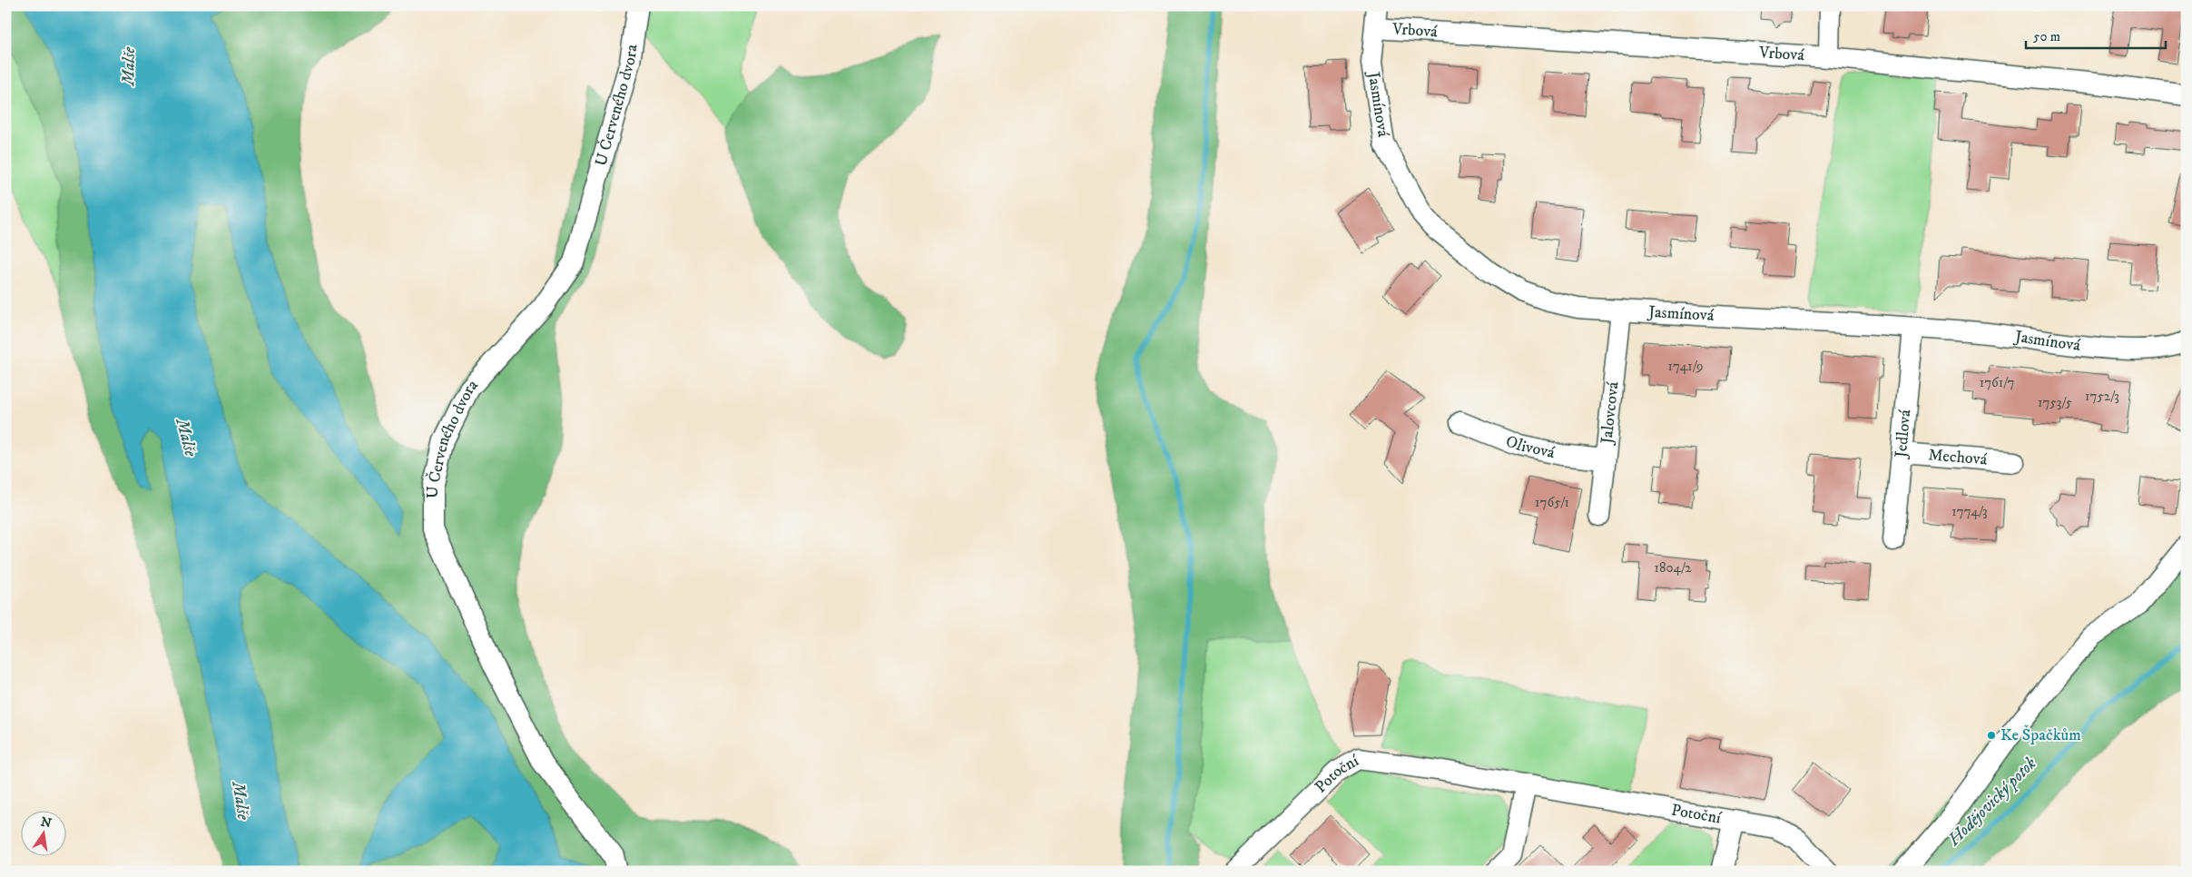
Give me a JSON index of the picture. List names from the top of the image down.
{
  "streets": {
    "street": [
      "Vrbová",
      "Jasmínová",
      "U Červeného dvora",
      "Jalovcová",
      "Jedlová",
      "Olivová",
      "Mechová",
      "Potoční"
    ]
  },
  "crossings": [
    ["Vrbová", "Jasmínová"],
    ["Jasmínová", "Jalovcová"],
    ["Jasmínová", "Jedlová"],
    ["Jalovcová", "Olivová"],
    ["Jedlová", "Mechová"]
  ],
  "water": ["Malše", "Hodějovický potok"],
  "places": ["Ke Špačkům"],
  "house_numbers": [
    "1741/9",
    "1761/7",
    "1752/3",
    "1753/5",
    "1765/1",
    "1774/3",
    "1804/2"
  ],
  "scale_bar": "50 m",
  "north": "top"
}
